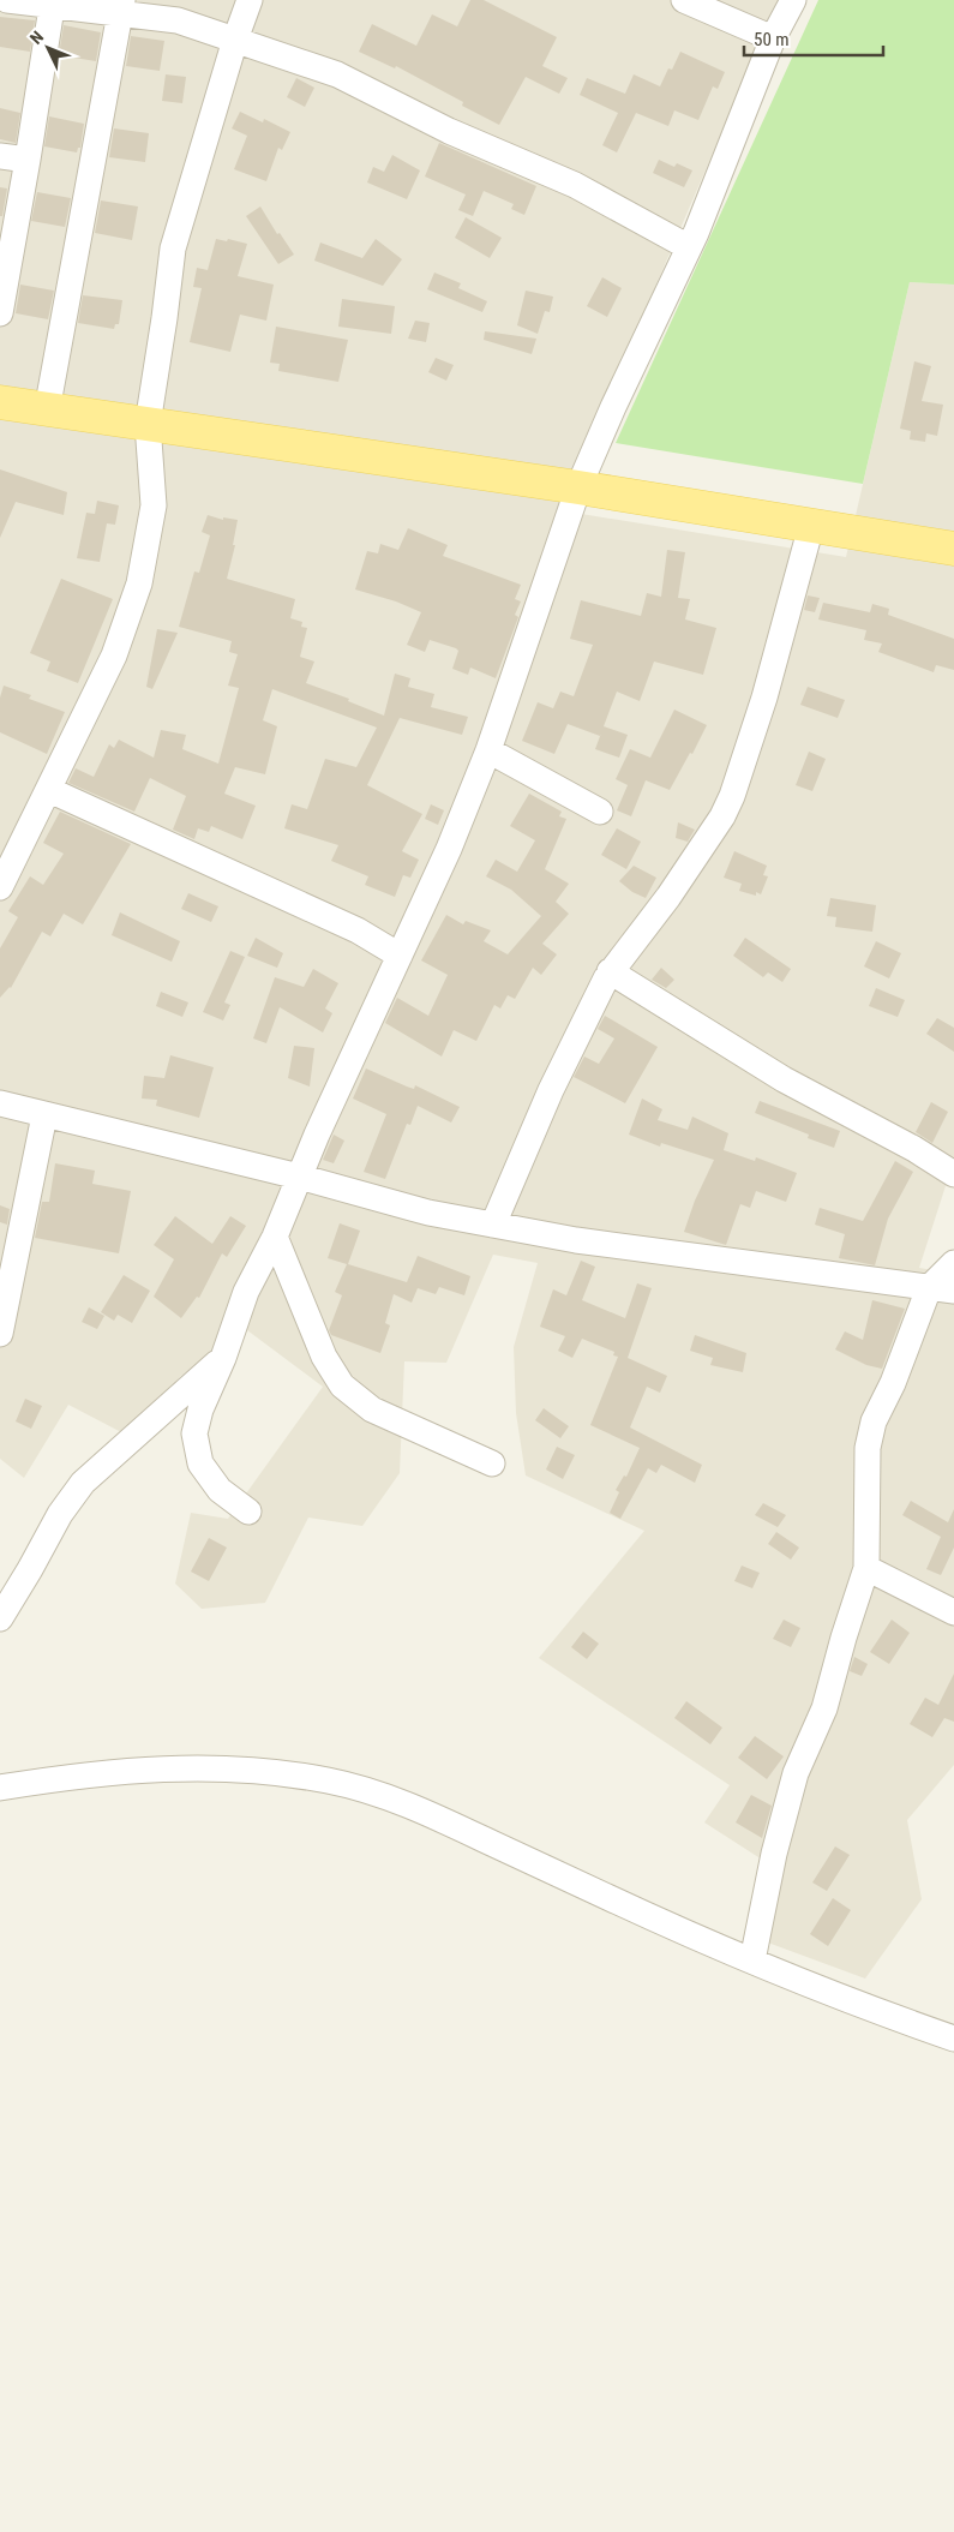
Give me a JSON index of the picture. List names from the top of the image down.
{
  "scale_bar": "50 m",
  "north": "top left"
}
